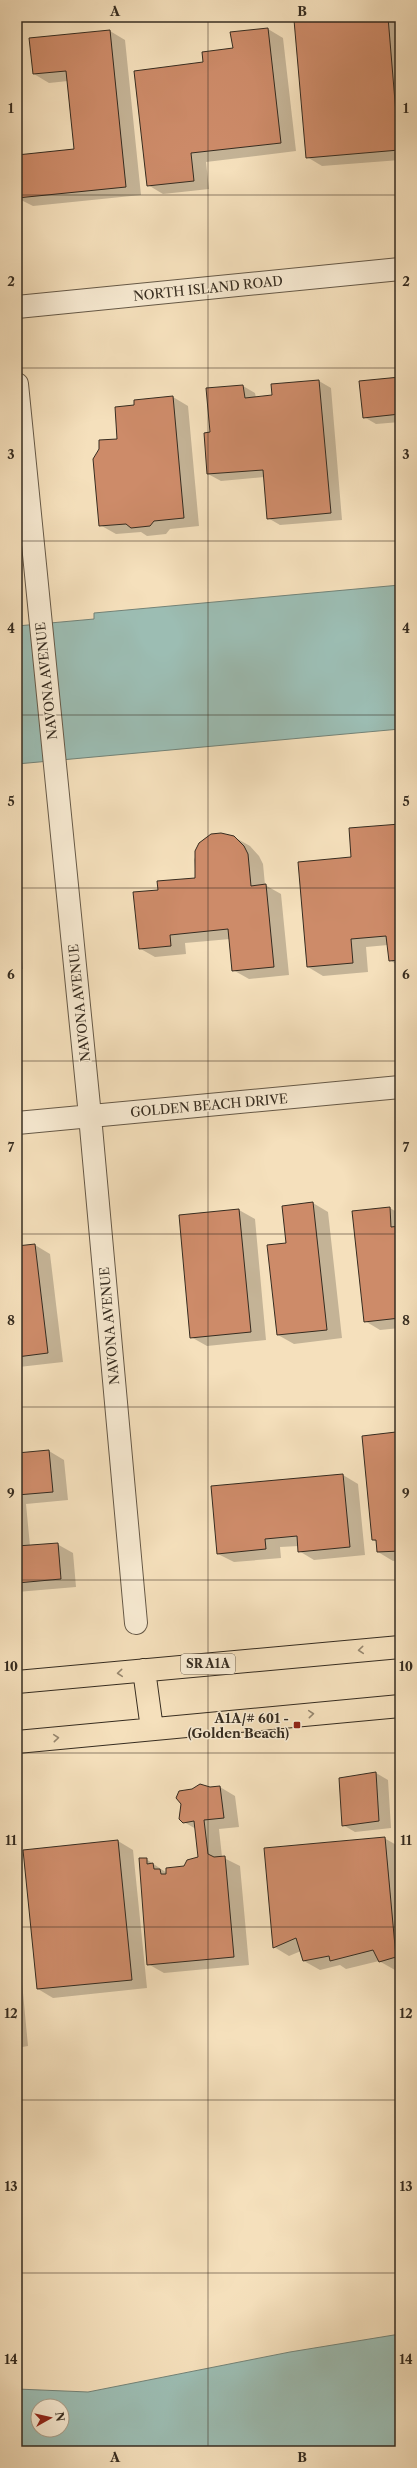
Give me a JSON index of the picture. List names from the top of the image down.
{
  "streets": {
    "main road": ["SR A1A"],
    "street": ["NORTH ISLAND ROAD", "NAVONA AVENUE", "GOLDEN BEACH DRIVE"]
  },
  "crossings": [
    ["NAVONA AVENUE", "GOLDEN BEACH DRIVE"]
  ],
  "places": {
    "transit": ["A1A/# 601 - (Golden Beach)"]
  },
  "north": "right",
  "grid": {
    "columns": ["A", "B"],
    "rows": [
      "1",
      "2",
      "3",
      "4",
      "5",
      "6",
      "7",
      "8",
      "9",
      "10",
      "11",
      "12",
      "13",
      "14"
    ]
  }
}
